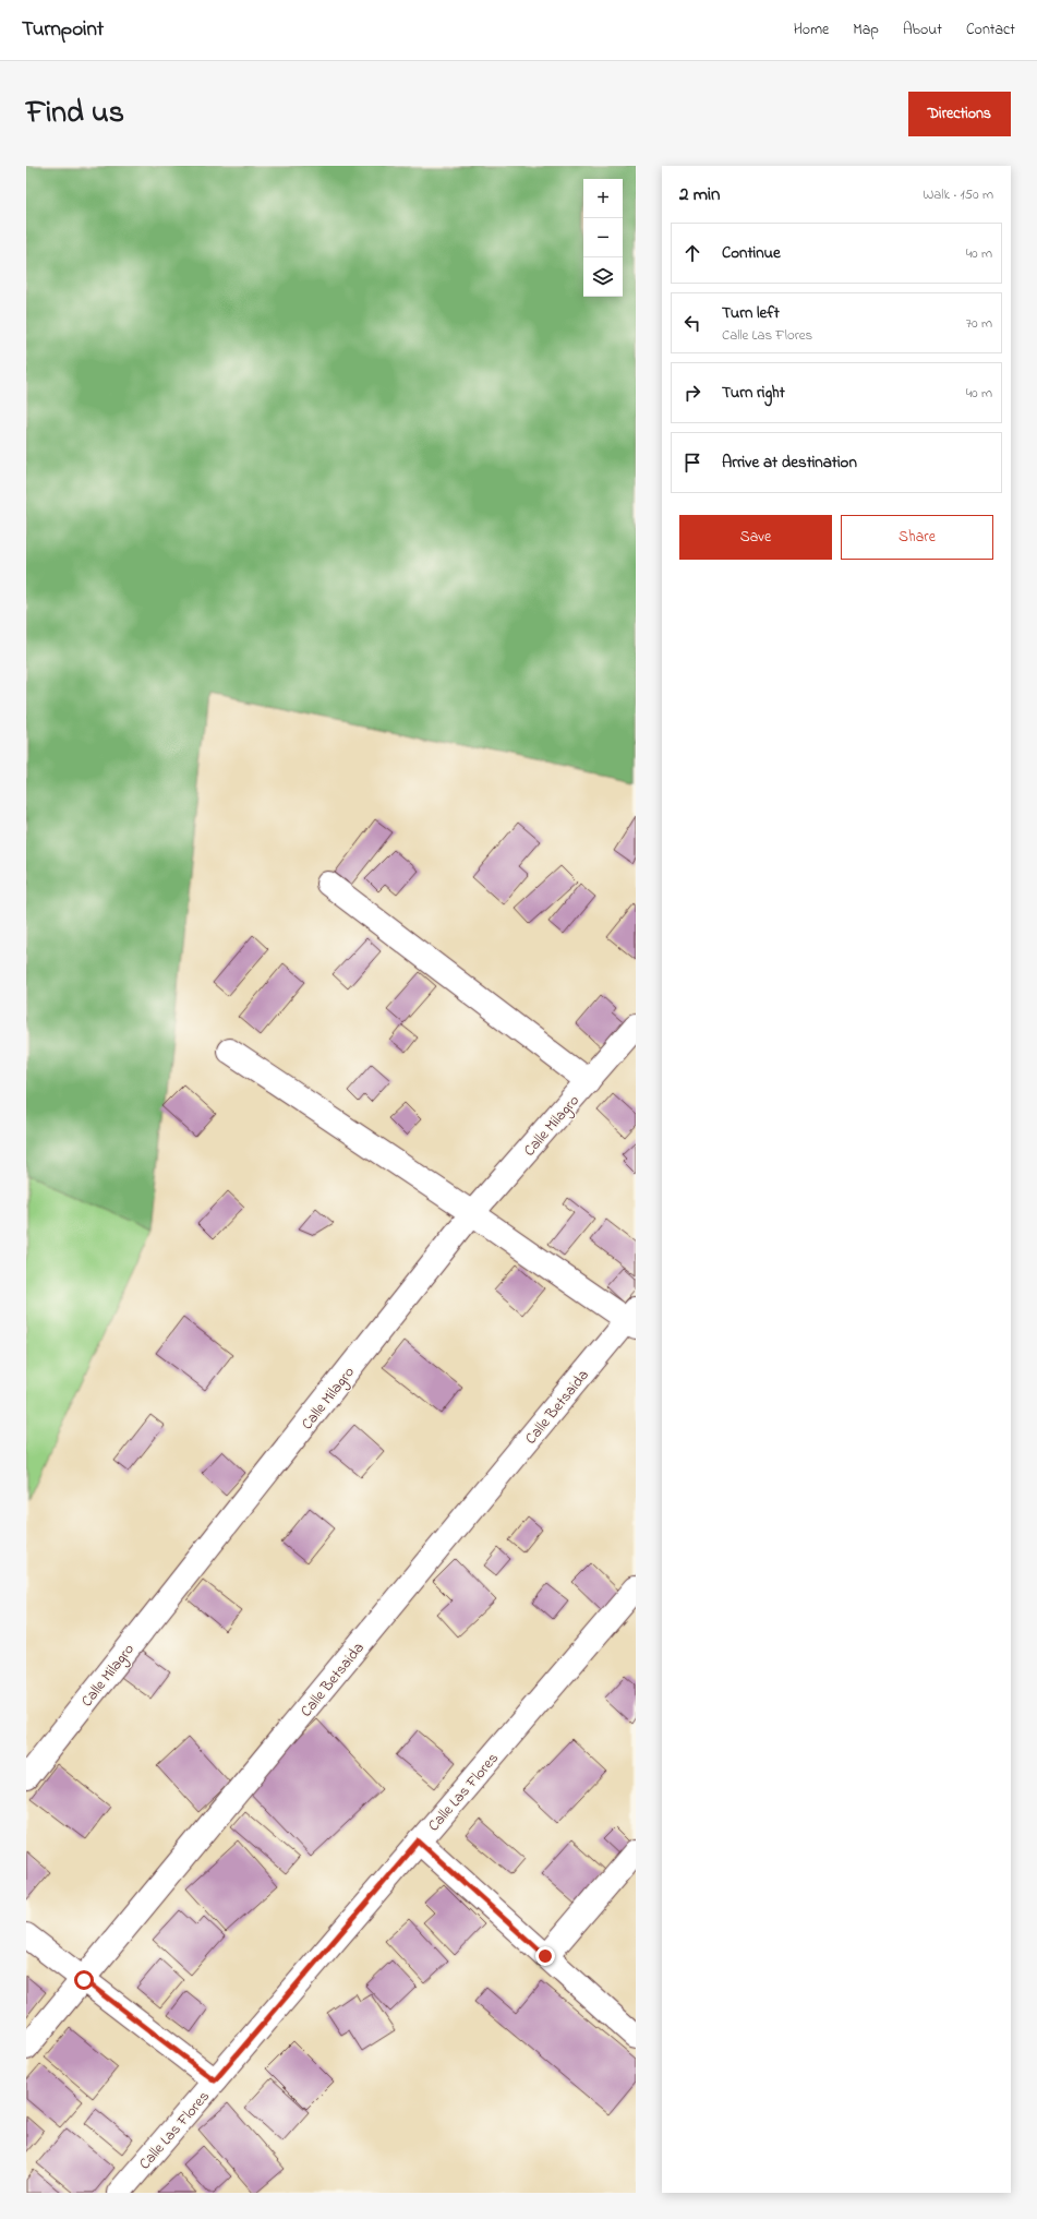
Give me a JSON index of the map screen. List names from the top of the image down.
{
  "streets": {
    "street": ["Calle Milagro", "Calle Betsaida", "Calle Las Flores"]
  },
  "page": {
    "header": "Turnpoint",
    "nav": [
      "Home",
      "Map",
      "About",
      "Contact"
    ],
    "title": "Find us",
    "buttons": [
      "Directions",
      ["Save", "Share"]
    ],
    "heading": ["2 min", "Walk · 150 m"],
    "map_buttons": ["+", "−"],
    "list": [
      ["Continue", "40 m"],
      ["Turn left", "Calle Las Flores", "70 m"],
      ["Turn right", "40 m"],
      "Arrive at destination"
    ]
  }
}
